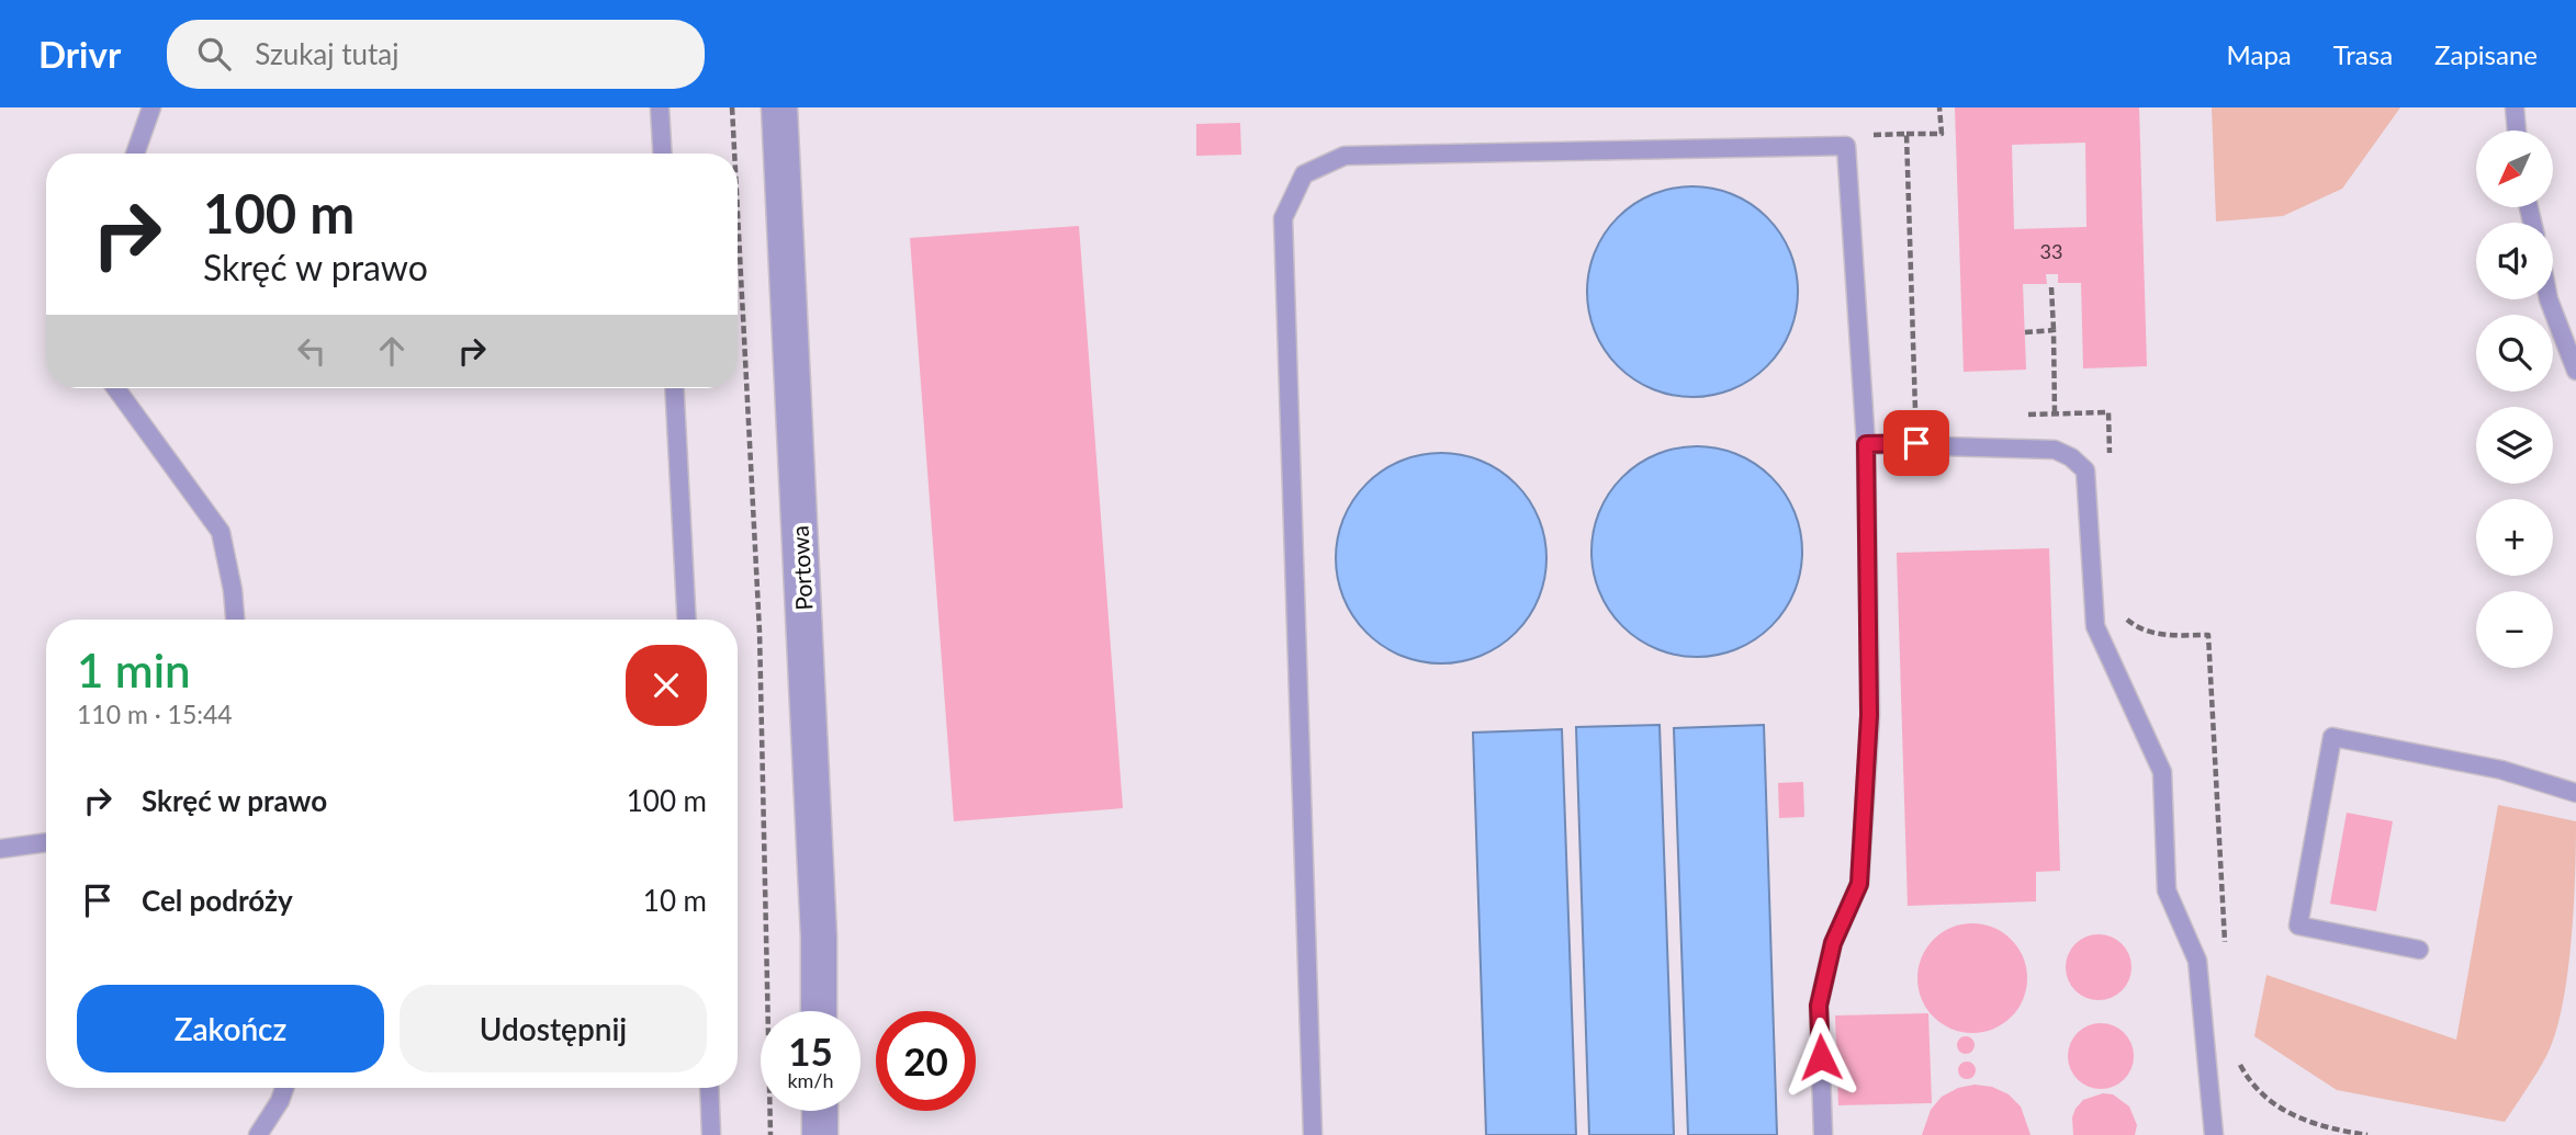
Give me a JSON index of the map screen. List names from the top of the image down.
{
  "streets": {
    "street": ["Portowa"]
  },
  "house_numbers": ["33"],
  "north": "bottom left",
  "page": {
    "header": "Drivr",
    "search": "Szukaj tutaj",
    "nav": ["Mapa", "Trasa", "Zapisane"],
    "map_buttons": ["+", "−"],
    "turn": ["100 m", "Skręć w prawo"],
    "heading": ["1 min", "110 m · 15:44"],
    "list": [
      {
        "name": "Skręć w prawo",
        "value": "100 m"
      },
      {
        "name": "Cel podróży",
        "value": "10 m"
      }
    ],
    "buttons": ["Zakończ", "Udostępnij"],
    "speed": "15 km/h",
    "limit": "20"
  }
}
